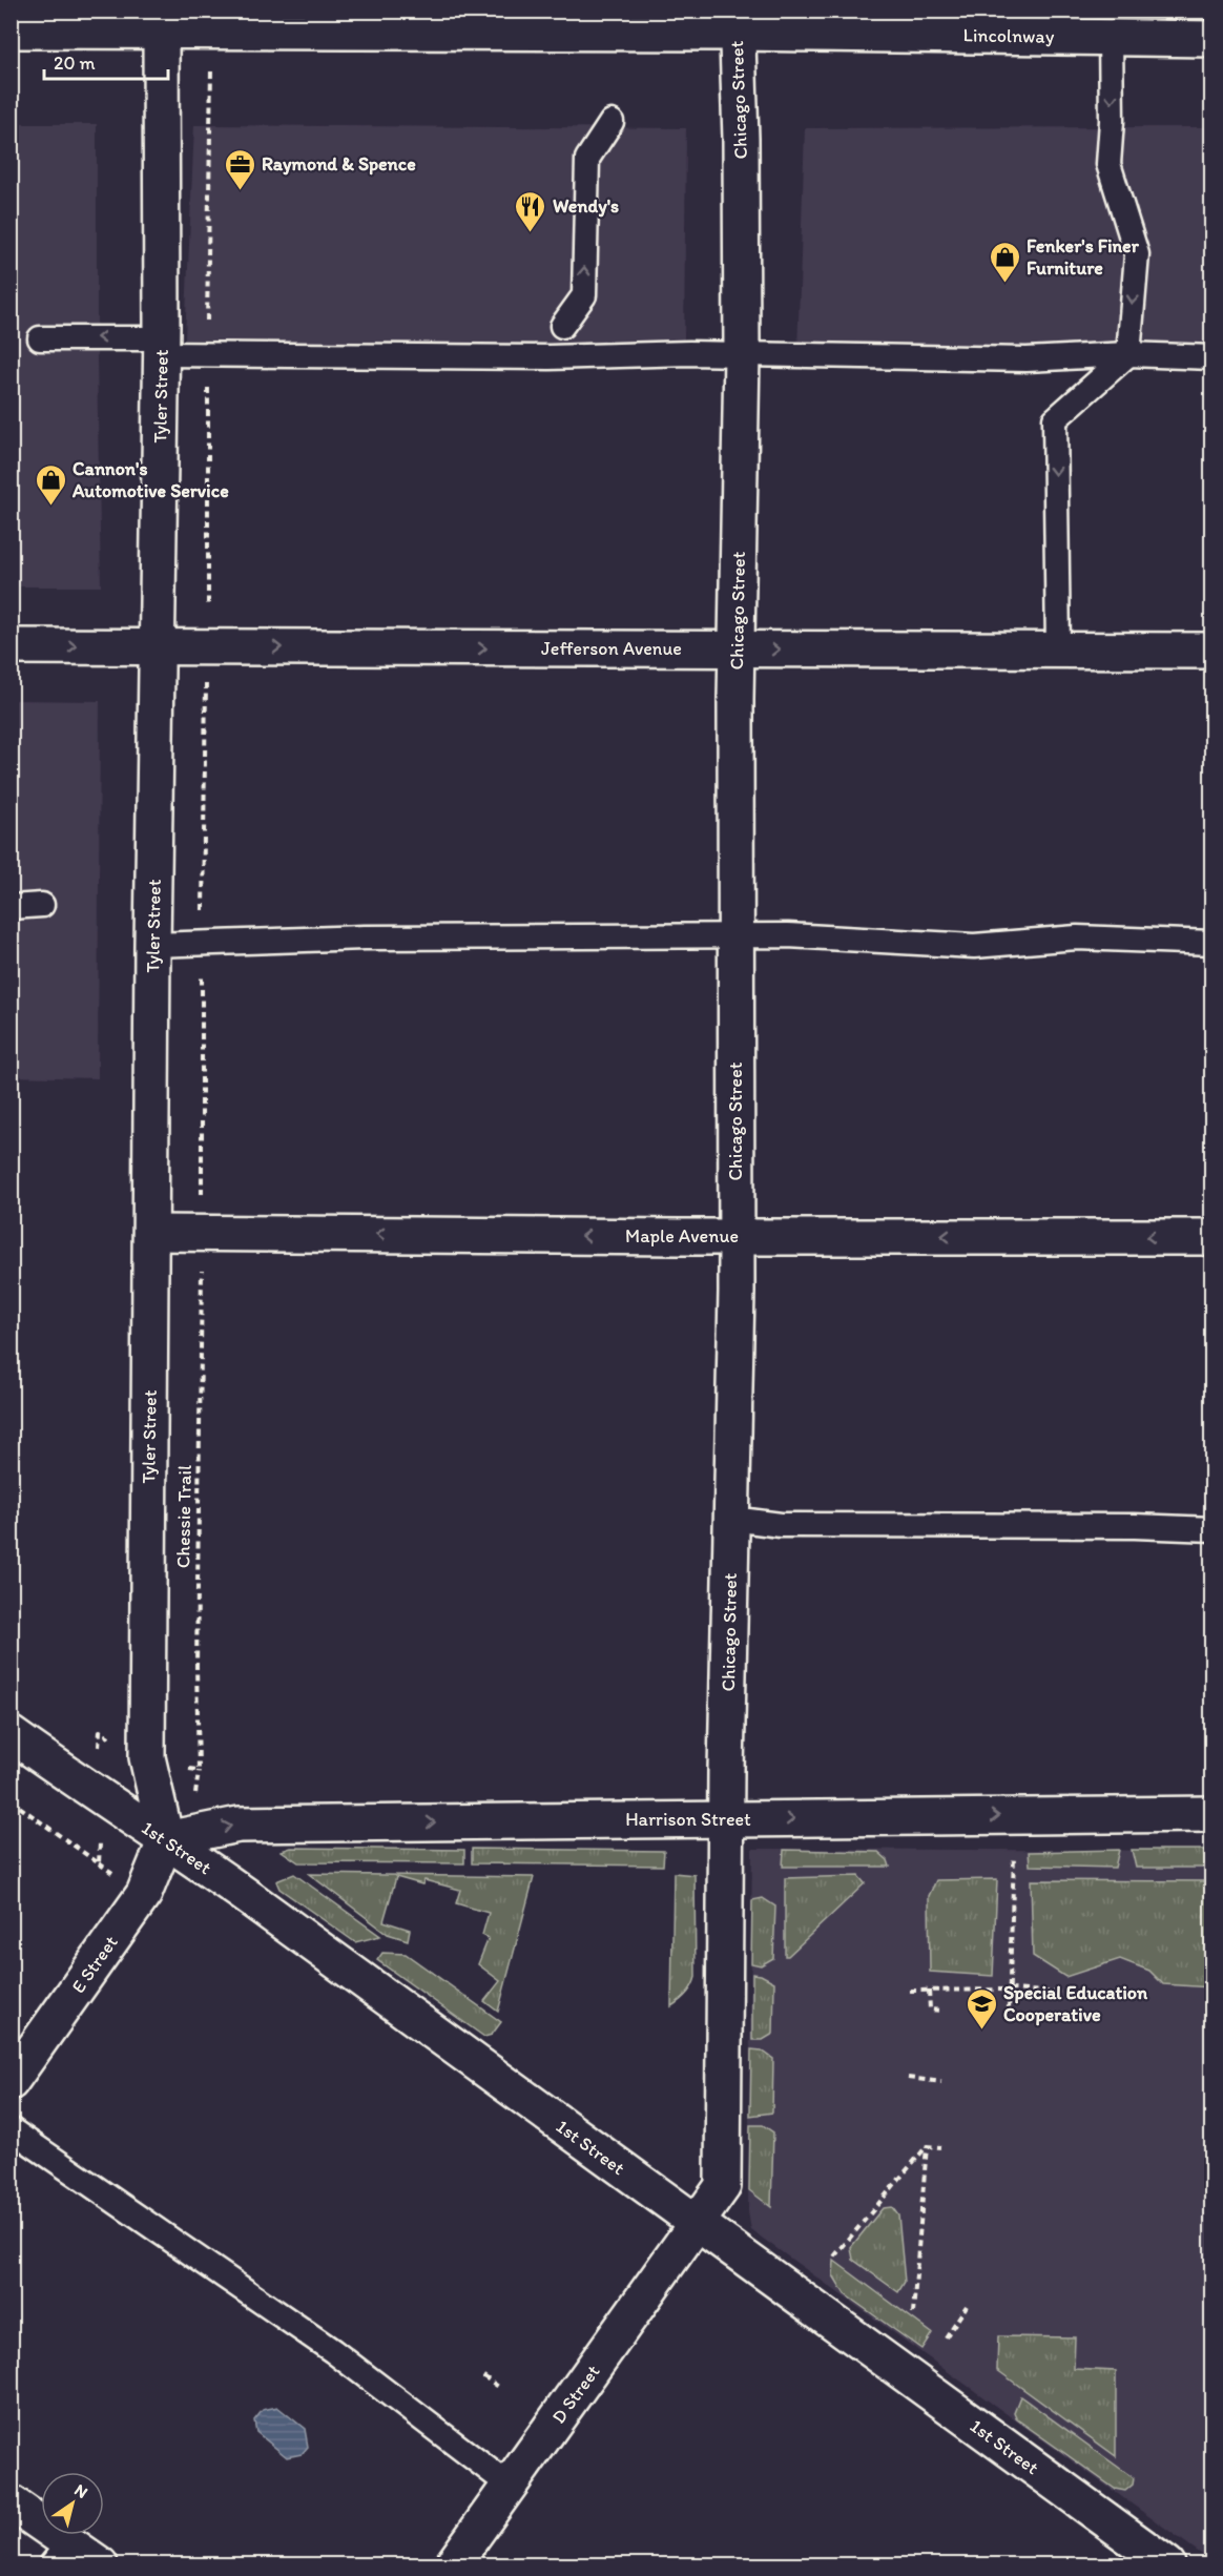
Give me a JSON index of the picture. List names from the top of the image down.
{
  "streets": {
    "street": [
      "Lincolnway",
      "Chicago Street",
      "Tyler Street",
      "Jefferson Avenue",
      "Maple Avenue",
      "Harrison Street",
      "1st Street",
      "E Street",
      "D Street"
    ],
    "path": ["Chessie Trail"]
  },
  "crossings": [
    ["Lincolnway", "Chicago Street"],
    ["Lincolnway", "Tyler Street"],
    ["Chicago Street", "Jefferson Avenue"],
    ["Chicago Street", "Maple Avenue"],
    ["Chicago Street", "Harrison Street"],
    ["Chicago Street", "1st Street"],
    ["Chicago Street", "D Street"],
    ["Tyler Street", "Jefferson Avenue"],
    ["Tyler Street", "Maple Avenue"],
    ["Tyler Street", "Harrison Street"],
    ["Tyler Street", "1st Street"],
    ["Tyler Street", "E Street"],
    ["Harrison Street", "1st Street"],
    ["Harrison Street", "E Street"],
    ["1st Street", "E Street"],
    ["1st Street", "D Street"]
  ],
  "one_way": ["Jefferson Avenue", "Maple Avenue", "Harrison Street"],
  "places": {
    "office": ["Raymond & Spence"],
    "restaurant": ["Wendy's"],
    "shop": ["Fenker's Finer Furniture", "Cannon's Automotive Service"],
    "school or university": ["Special Education Cooperative"]
  },
  "scale_bar": "20 m",
  "north": "top right"
}
